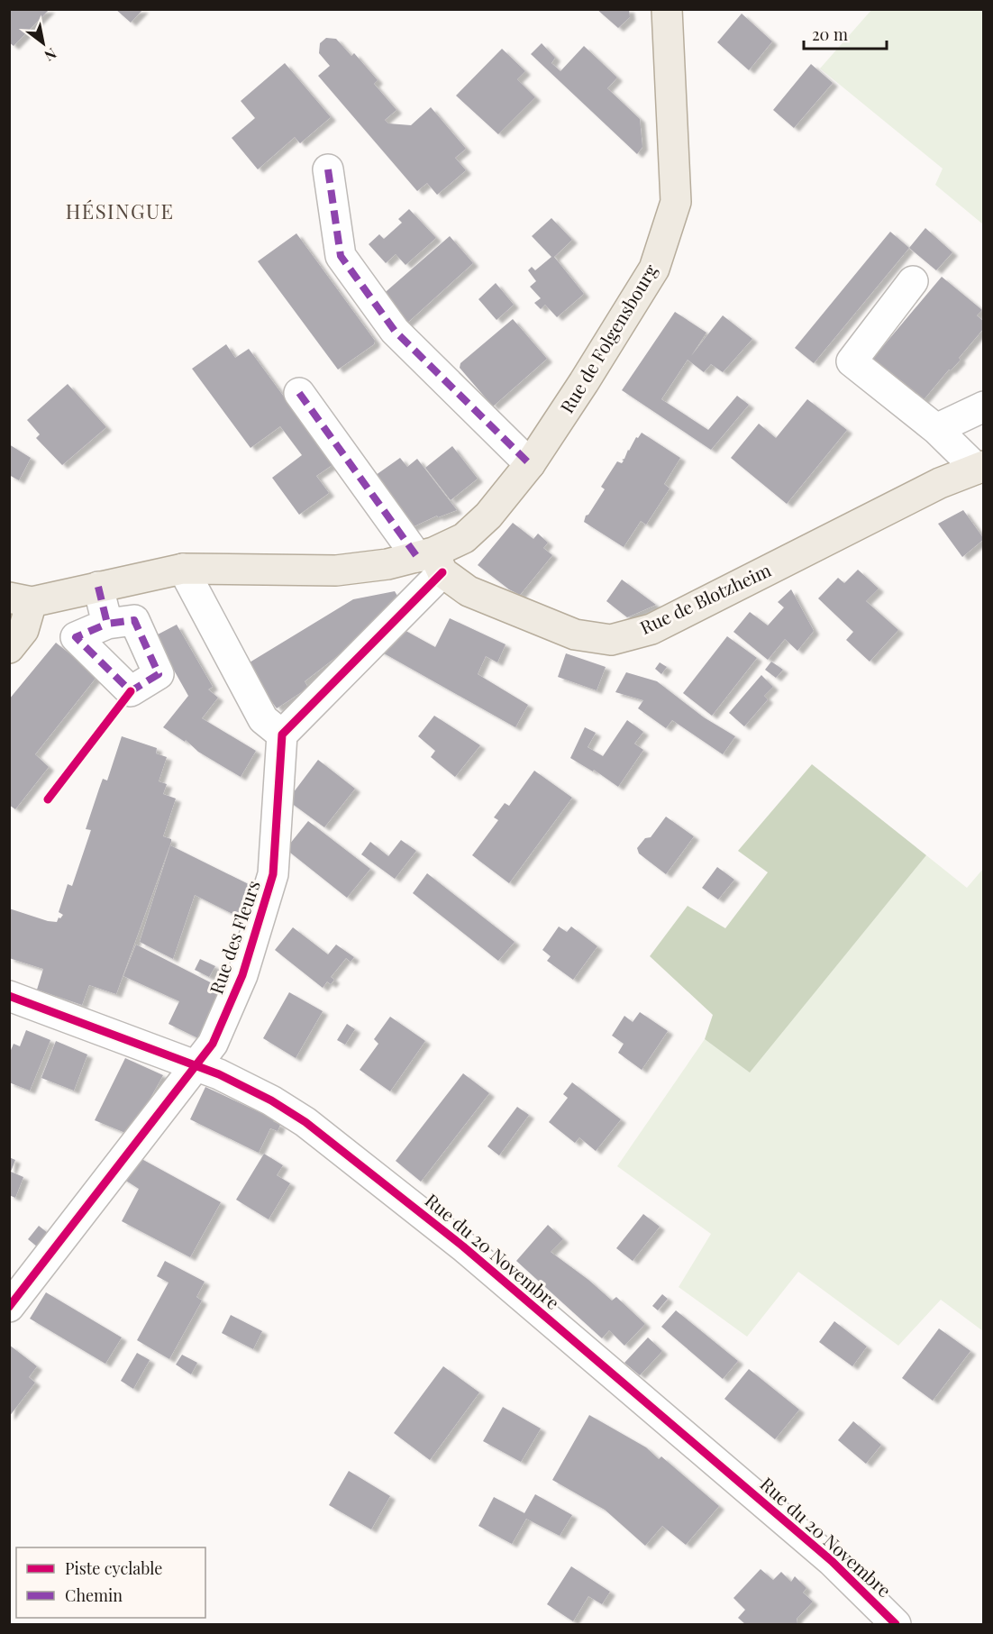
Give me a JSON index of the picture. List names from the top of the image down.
{
  "streets": {
    "main road": ["Rue de Folgensbourg", "Rue de Blotzheim"],
    "street": ["Rue des Fleurs", "Rue du 20 Novembre"]
  },
  "crossings": [
    ["Rue de Folgensbourg", "Rue de Blotzheim"],
    ["Rue des Fleurs", "Rue du 20 Novembre"]
  ],
  "districts": ["HÉSINGUE"],
  "legend": ["Piste cyclable", "Chemin"],
  "scale_bar": "20 m",
  "north": "bottom right"
}
